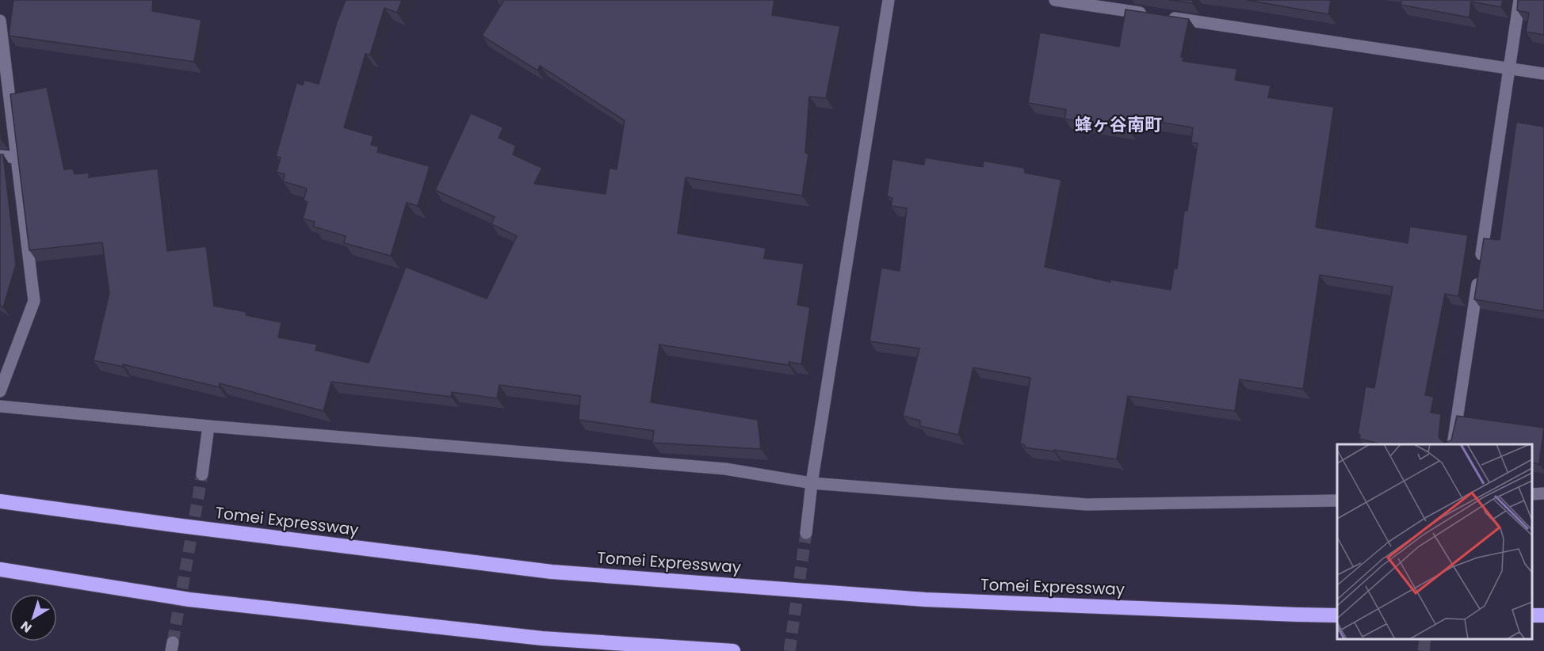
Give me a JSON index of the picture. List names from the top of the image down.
{
  "streets": {
    "highway": ["Tomei Expressway"]
  },
  "districts": ["蜂ヶ谷南町"],
  "north": "bottom left"
}
